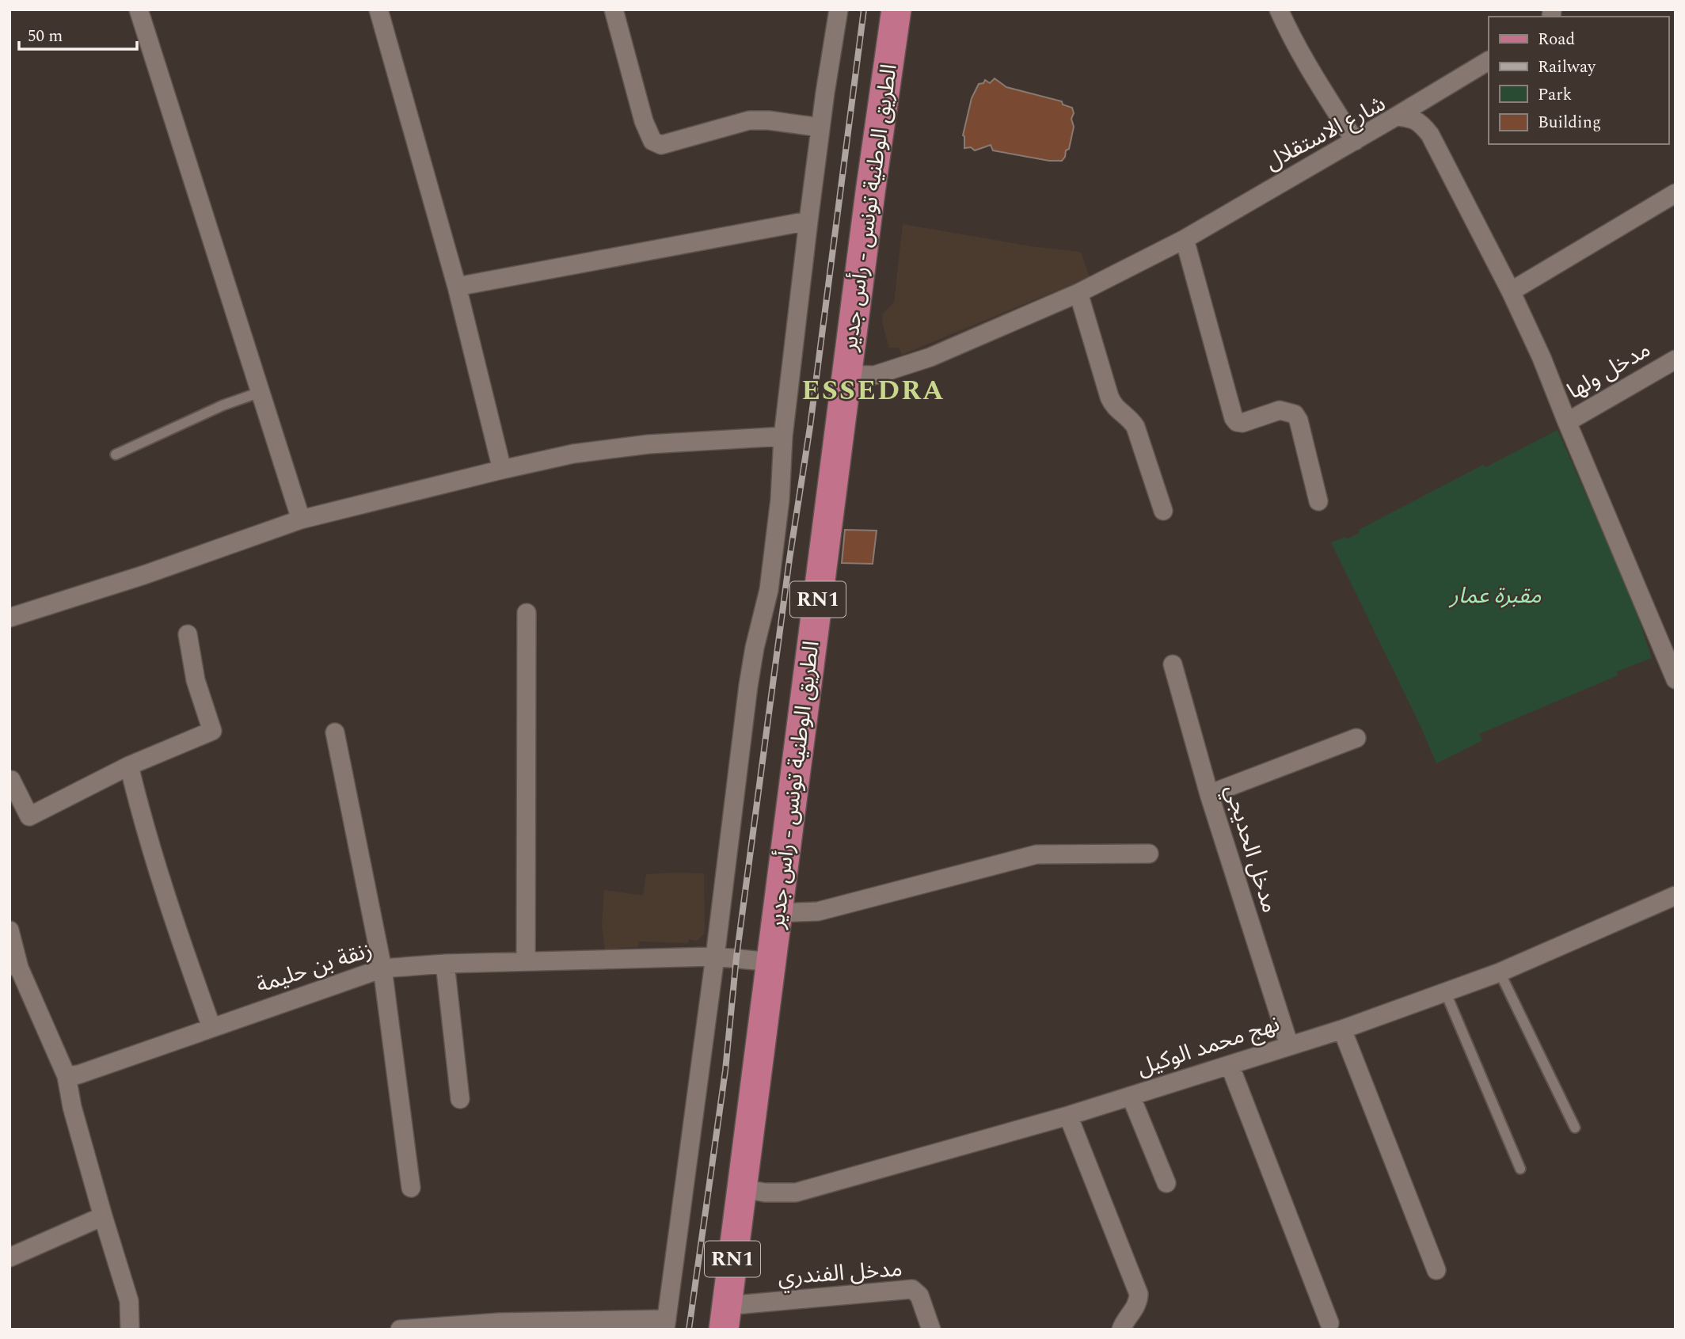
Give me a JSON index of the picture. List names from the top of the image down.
{
  "streets": {
    "main road": ["الطريق الوطنية تونس - رأس جدير", "RN1"],
    "street": [
      "شارع الاستقلال",
      "مدخل ولها",
      "مدخل الحديجي",
      "زنقة بن حليمة",
      "نهج محمد الوكيل",
      "مدخل الفندري"
    ]
  },
  "crossings": [
    ["شارع الاستقلال", "الطريق الوطنية تونس - رأس جدير"],
    ["شارع الاستقلال", "مدخل ولها"],
    ["الطريق الوطنية تونس - رأس جدير", "زنقة بن حليمة"],
    ["الطريق الوطنية تونس - رأس جدير", "نهج محمد الوكيل"],
    ["الطريق الوطنية تونس - رأس جدير", "مدخل الفندري"],
    ["مدخل الحديجي", "نهج محمد الوكيل"]
  ],
  "districts": ["ESSEDRA"],
  "parks": ["مقبرة عمار"],
  "legend": [
    "Road",
    "Railway",
    "Park",
    "Building"
  ],
  "scale_bar": "50 m"
}
